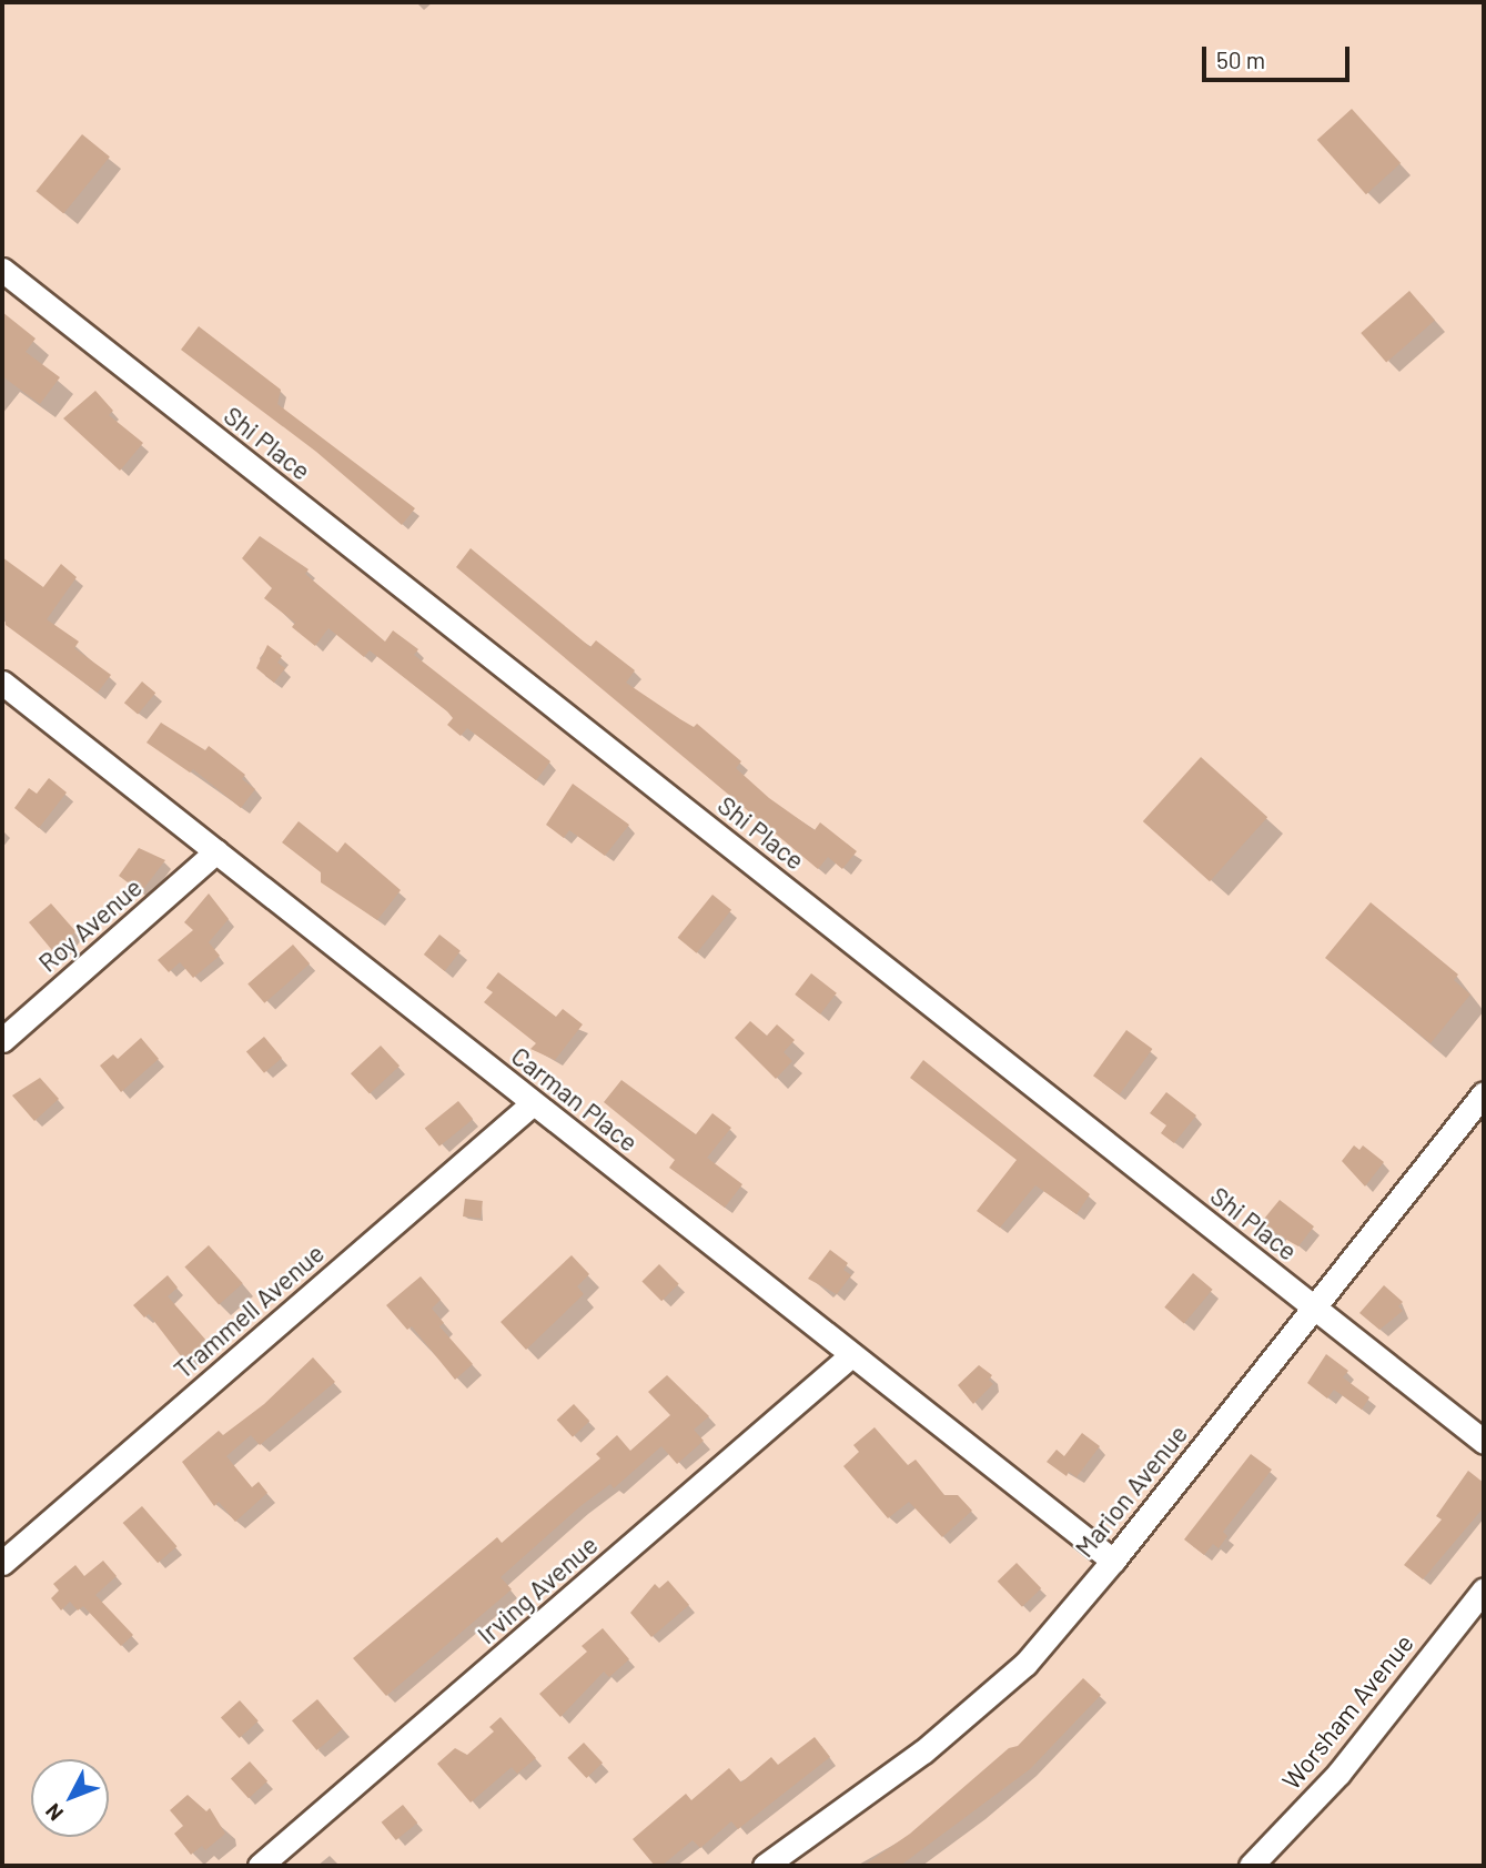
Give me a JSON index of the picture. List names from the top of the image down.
{
  "streets": {
    "street": [
      "Shi Place",
      "Roy Avenue",
      "Carman Place",
      "Trammell Avenue",
      "Marion Avenue",
      "Irving Avenue",
      "Worsham Avenue"
    ]
  },
  "crossings": [
    ["Shi Place", "Marion Avenue"],
    ["Roy Avenue", "Carman Place"],
    ["Carman Place", "Trammell Avenue"],
    ["Carman Place", "Marion Avenue"],
    ["Carman Place", "Irving Avenue"]
  ],
  "scale_bar": "50 m",
  "north": "bottom left"
}
